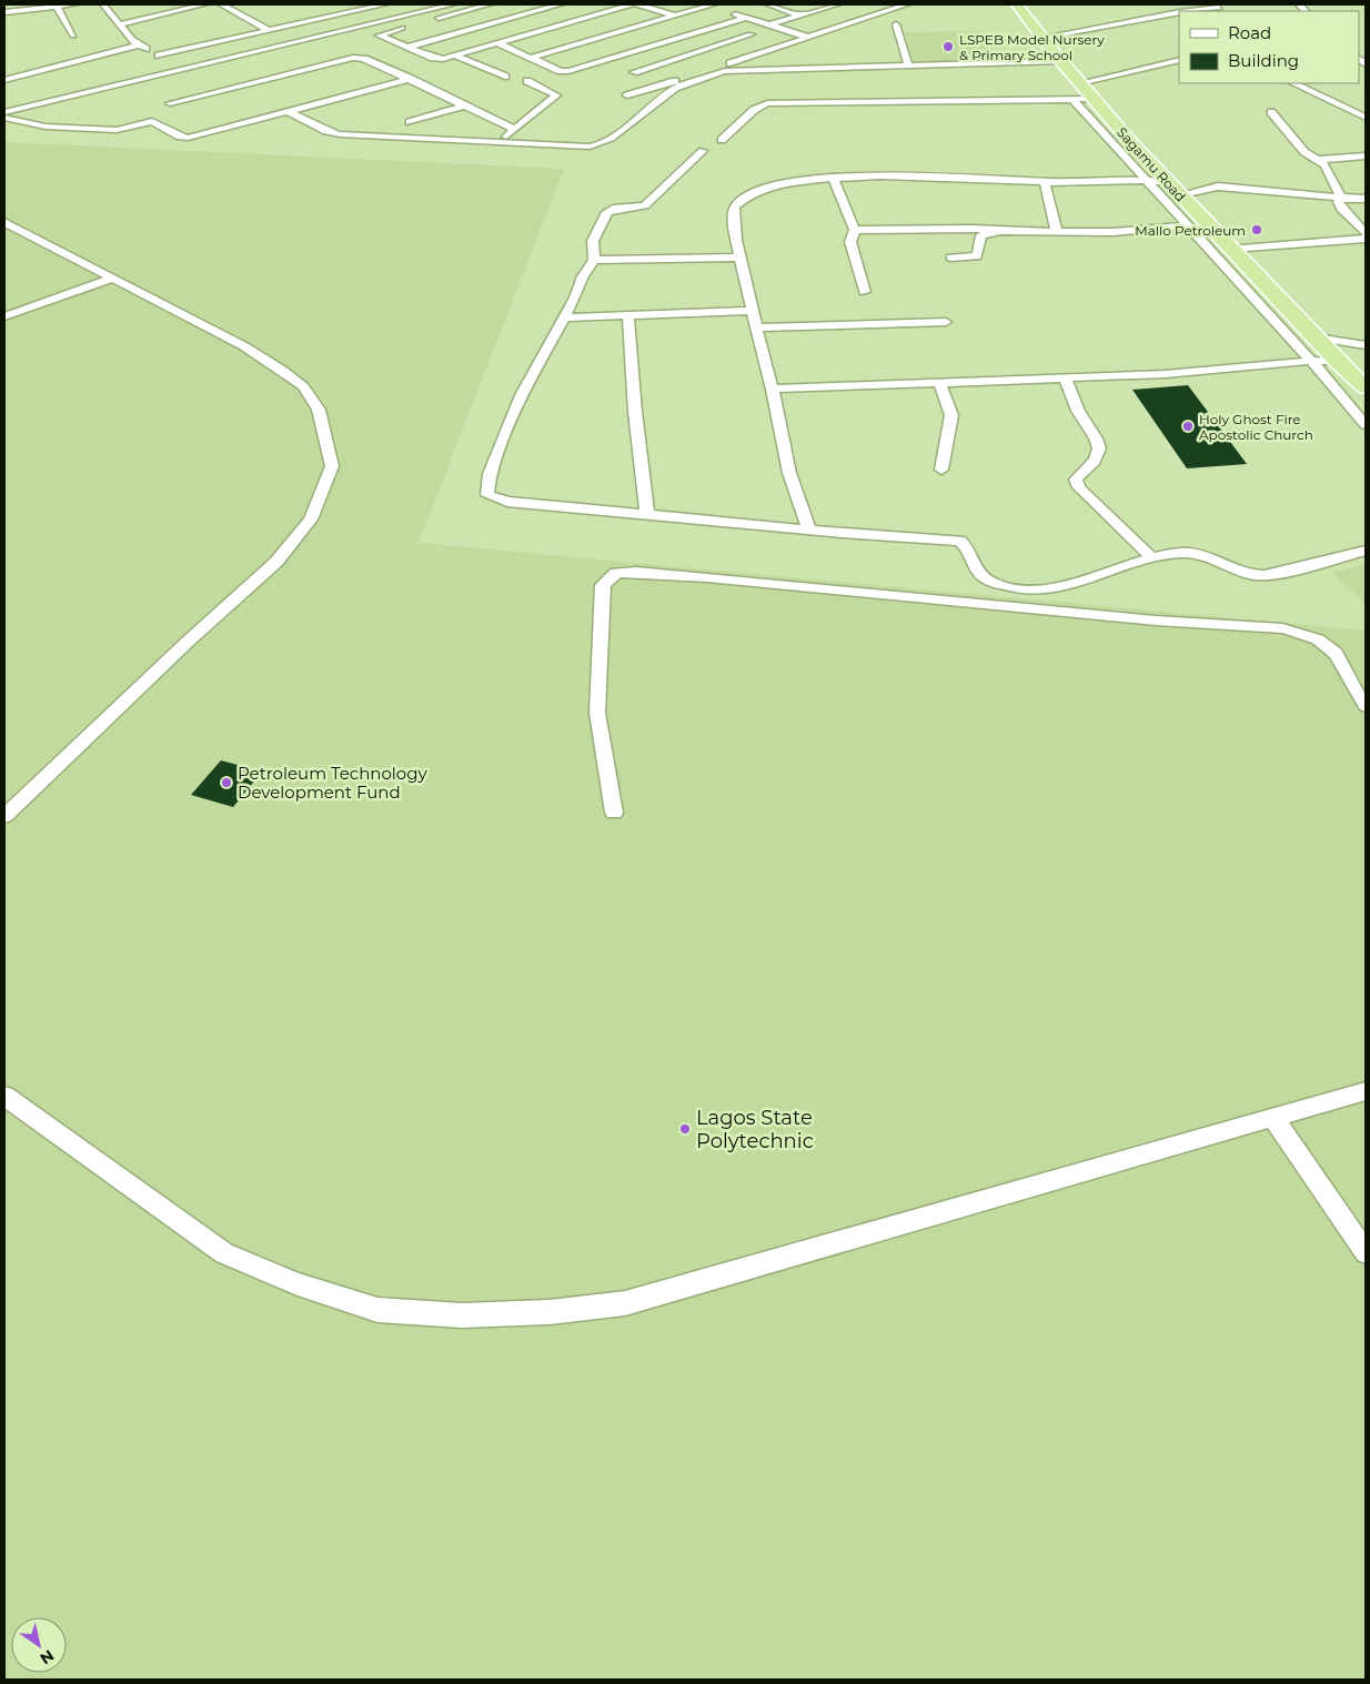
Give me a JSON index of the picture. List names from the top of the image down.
{
  "streets": {
    "highway": ["Sagamu Road"]
  },
  "places": [
    "LSPEB Model Nursery & Primary School",
    "Mallo Petroleum",
    "Holy Ghost Fire Apostolic Church",
    "Petroleum Technology Development Fund",
    "Lagos State Polytechnic"
  ],
  "legend": ["Road", "Building"],
  "north": "bottom right"
}
